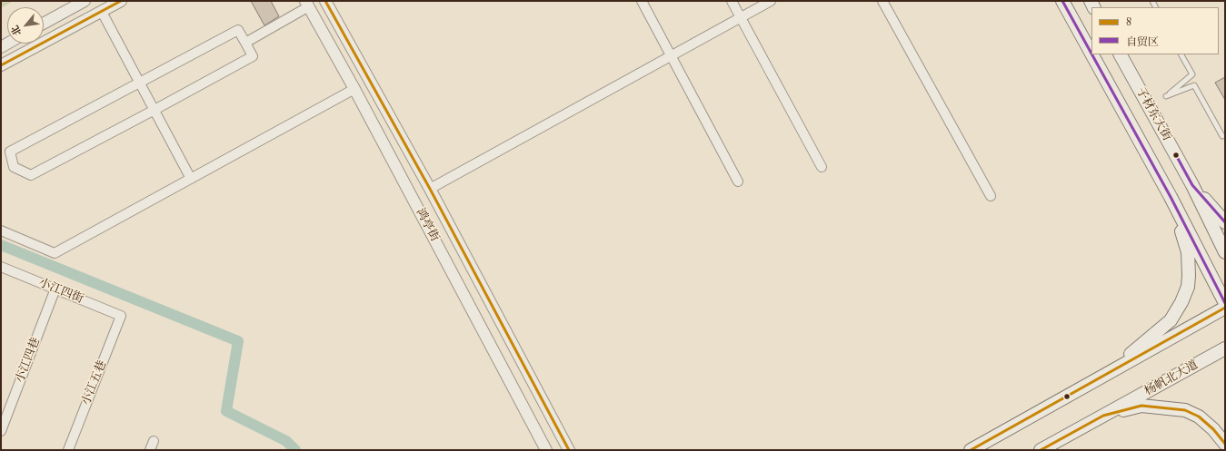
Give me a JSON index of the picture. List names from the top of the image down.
{
  "streets": {
    "main road": ["子材东大街", "杨帆北大道"],
    "street": [
      "鸿亭街",
      "小江四街",
      "小江四巷",
      "小江五巷"
    ]
  },
  "crossings": [
    ["小江四街", "小江四巷"],
    ["小江四街", "小江五巷"]
  ],
  "lines": ["transit line 8", "transit line 自贸区"],
  "legend": ["8", "自贸区"],
  "north": "bottom left"
}
